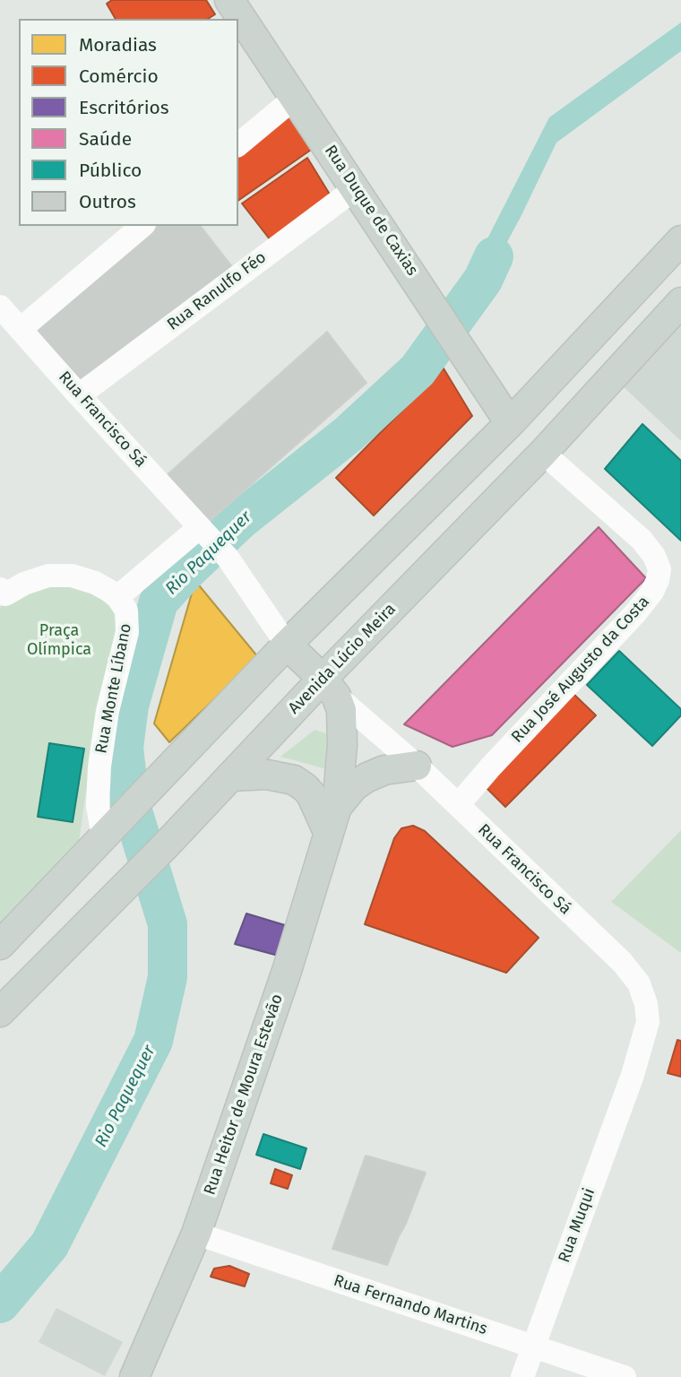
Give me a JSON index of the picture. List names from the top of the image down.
{
  "streets": {
    "main road": [
      "Rua Duque de Caxias",
      "Rua Francisco Sá",
      "Avenida Lúcio Meira",
      "Rua Heitor de Moura Estevão"
    ],
    "street": [
      "Rua Ranulfo Féo",
      "Rua José Augusto da Costa",
      "Rua Monte Líbano",
      "Rua Muqui",
      "Rua Fernando Martins"
    ]
  },
  "crossings": [
    ["Rua Duque de Caxias", "Rua Ranulfo Féo"],
    ["Rua Ranulfo Féo", "Rua Francisco Sá"],
    ["Rua Francisco Sá", "Avenida Lúcio Meira"],
    ["Rua Francisco Sá", "Rua José Augusto da Costa"],
    ["Rua Francisco Sá", "Rua Heitor de Moura Estevão"],
    ["Rua Francisco Sá", "Rua Muqui"],
    ["Avenida Lúcio Meira", "Rua José Augusto da Costa"],
    ["Avenida Lúcio Meira", "Rua Heitor de Moura Estevão"],
    ["Rua Heitor de Moura Estevão", "Rua Fernando Martins"],
    ["Rua Muqui", "Rua Fernando Martins"]
  ],
  "water": ["Rio Paquequer"],
  "parks": ["Praça Olímpica"],
  "legend": [
    "Moradias",
    "Comércio",
    "Escritórios",
    "Saúde",
    "Público",
    "Outros"
  ]
}
